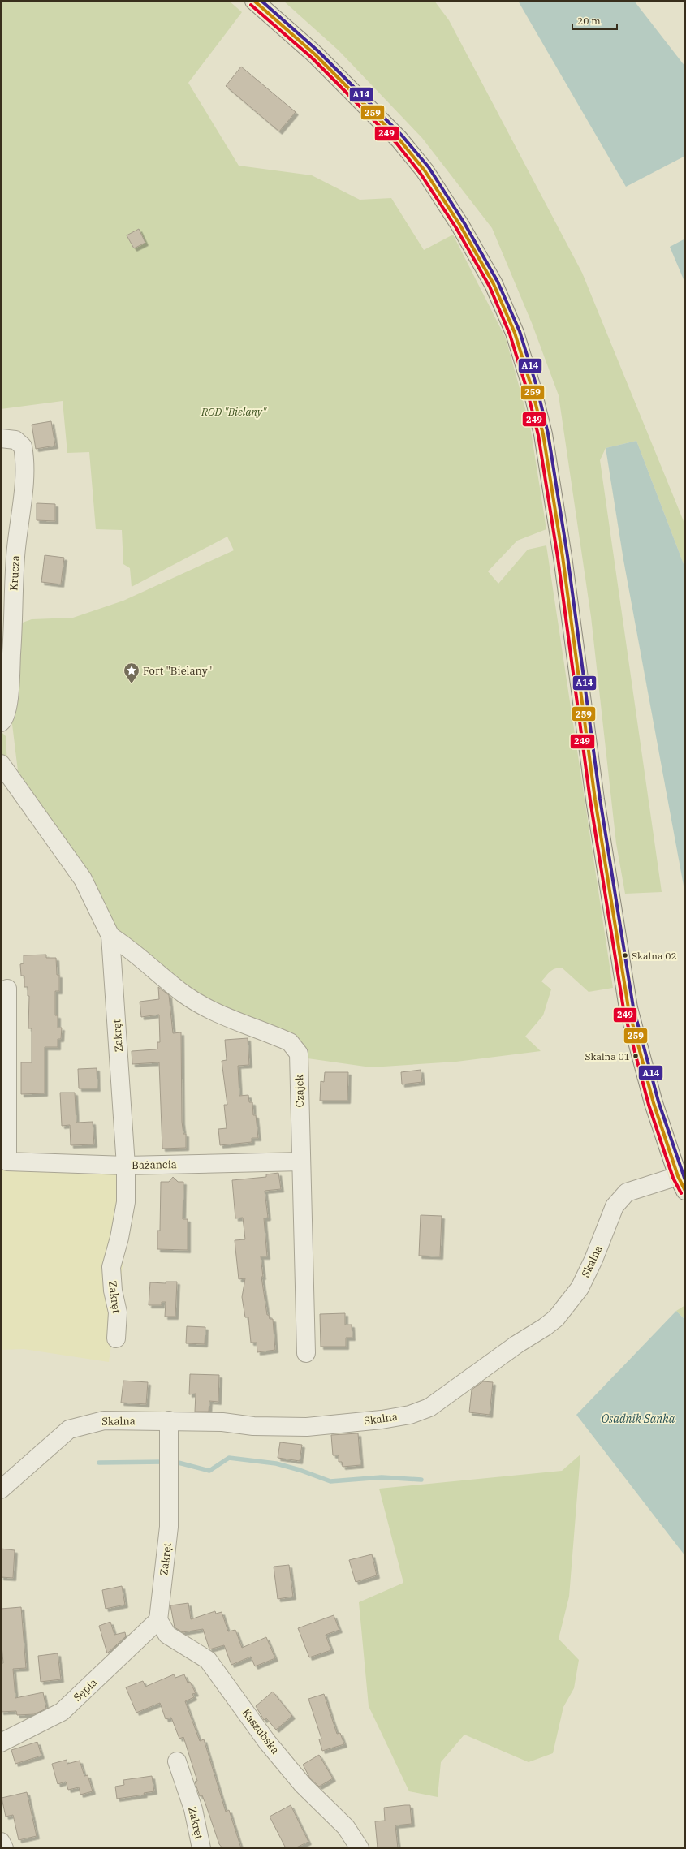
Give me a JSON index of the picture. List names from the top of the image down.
{
  "streets": {
    "street": [
      "Krucza",
      "Zakręt",
      "Czajek",
      "Bażancia",
      "Skalna",
      "Sępia",
      "Kaszubska"
    ]
  },
  "crossings": [
    ["Zakręt", "Czajek"],
    ["Zakręt", "Bażancia"],
    ["Zakręt", "Skalna"],
    ["Zakręt", "Sępia"],
    ["Zakręt", "Kaszubska"],
    ["Czajek", "Bażancia"],
    ["Sępia", "Kaszubska"]
  ],
  "water": ["Osadnik Sanka"],
  "parks": ["ROD \"Bielany\""],
  "places": {
    "place": ["Fort \"Bielany\""],
    "other": ["Skalna 02", "Skalna 01"]
  },
  "lines": ["transit line 259", "transit line A14", "transit line 249"],
  "scale_bar": "20 m"
}
